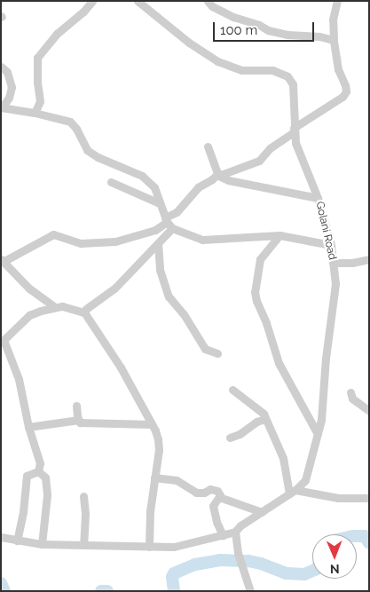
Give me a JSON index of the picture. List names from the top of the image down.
{
  "streets": {
    "street": ["Golani Road"]
  },
  "scale_bar": "100 m",
  "north": "bottom"
}
